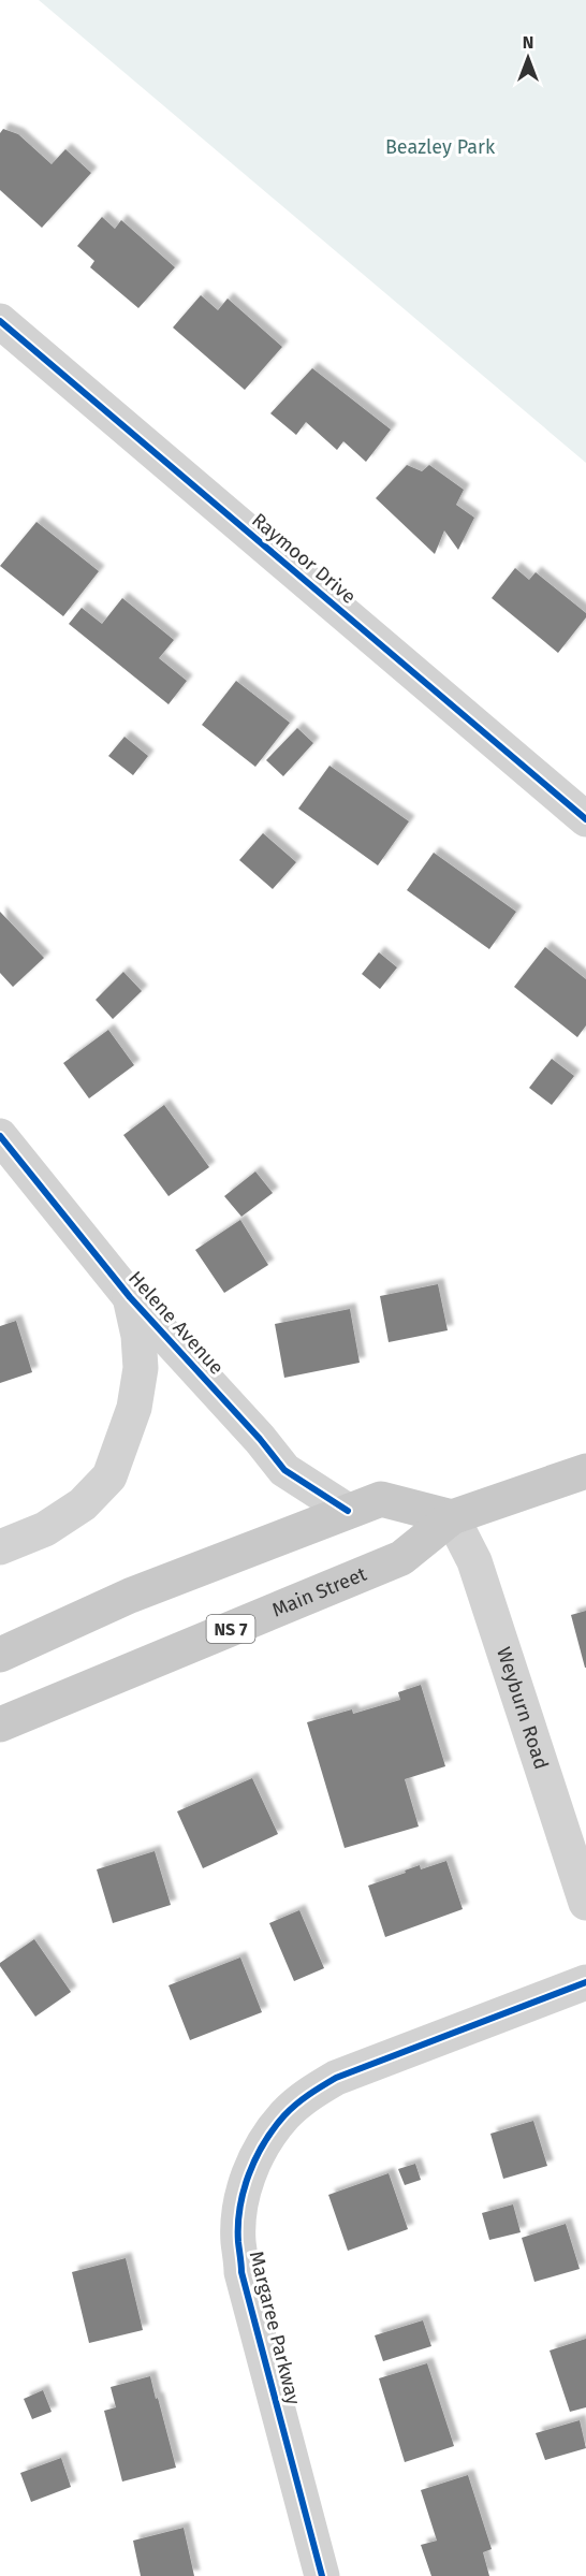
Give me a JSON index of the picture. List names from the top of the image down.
{
  "streets": {
    "main road": ["Main Street", "NS 7"],
    "street": [
      "Raymoor Drive",
      "Helene Avenue",
      "Weyburn Road",
      "Margaree Parkway"
    ]
  },
  "crossings": [
    ["Main Street", "Weyburn Road"]
  ],
  "parks": ["Beazley Park"],
  "north": "top"
}
